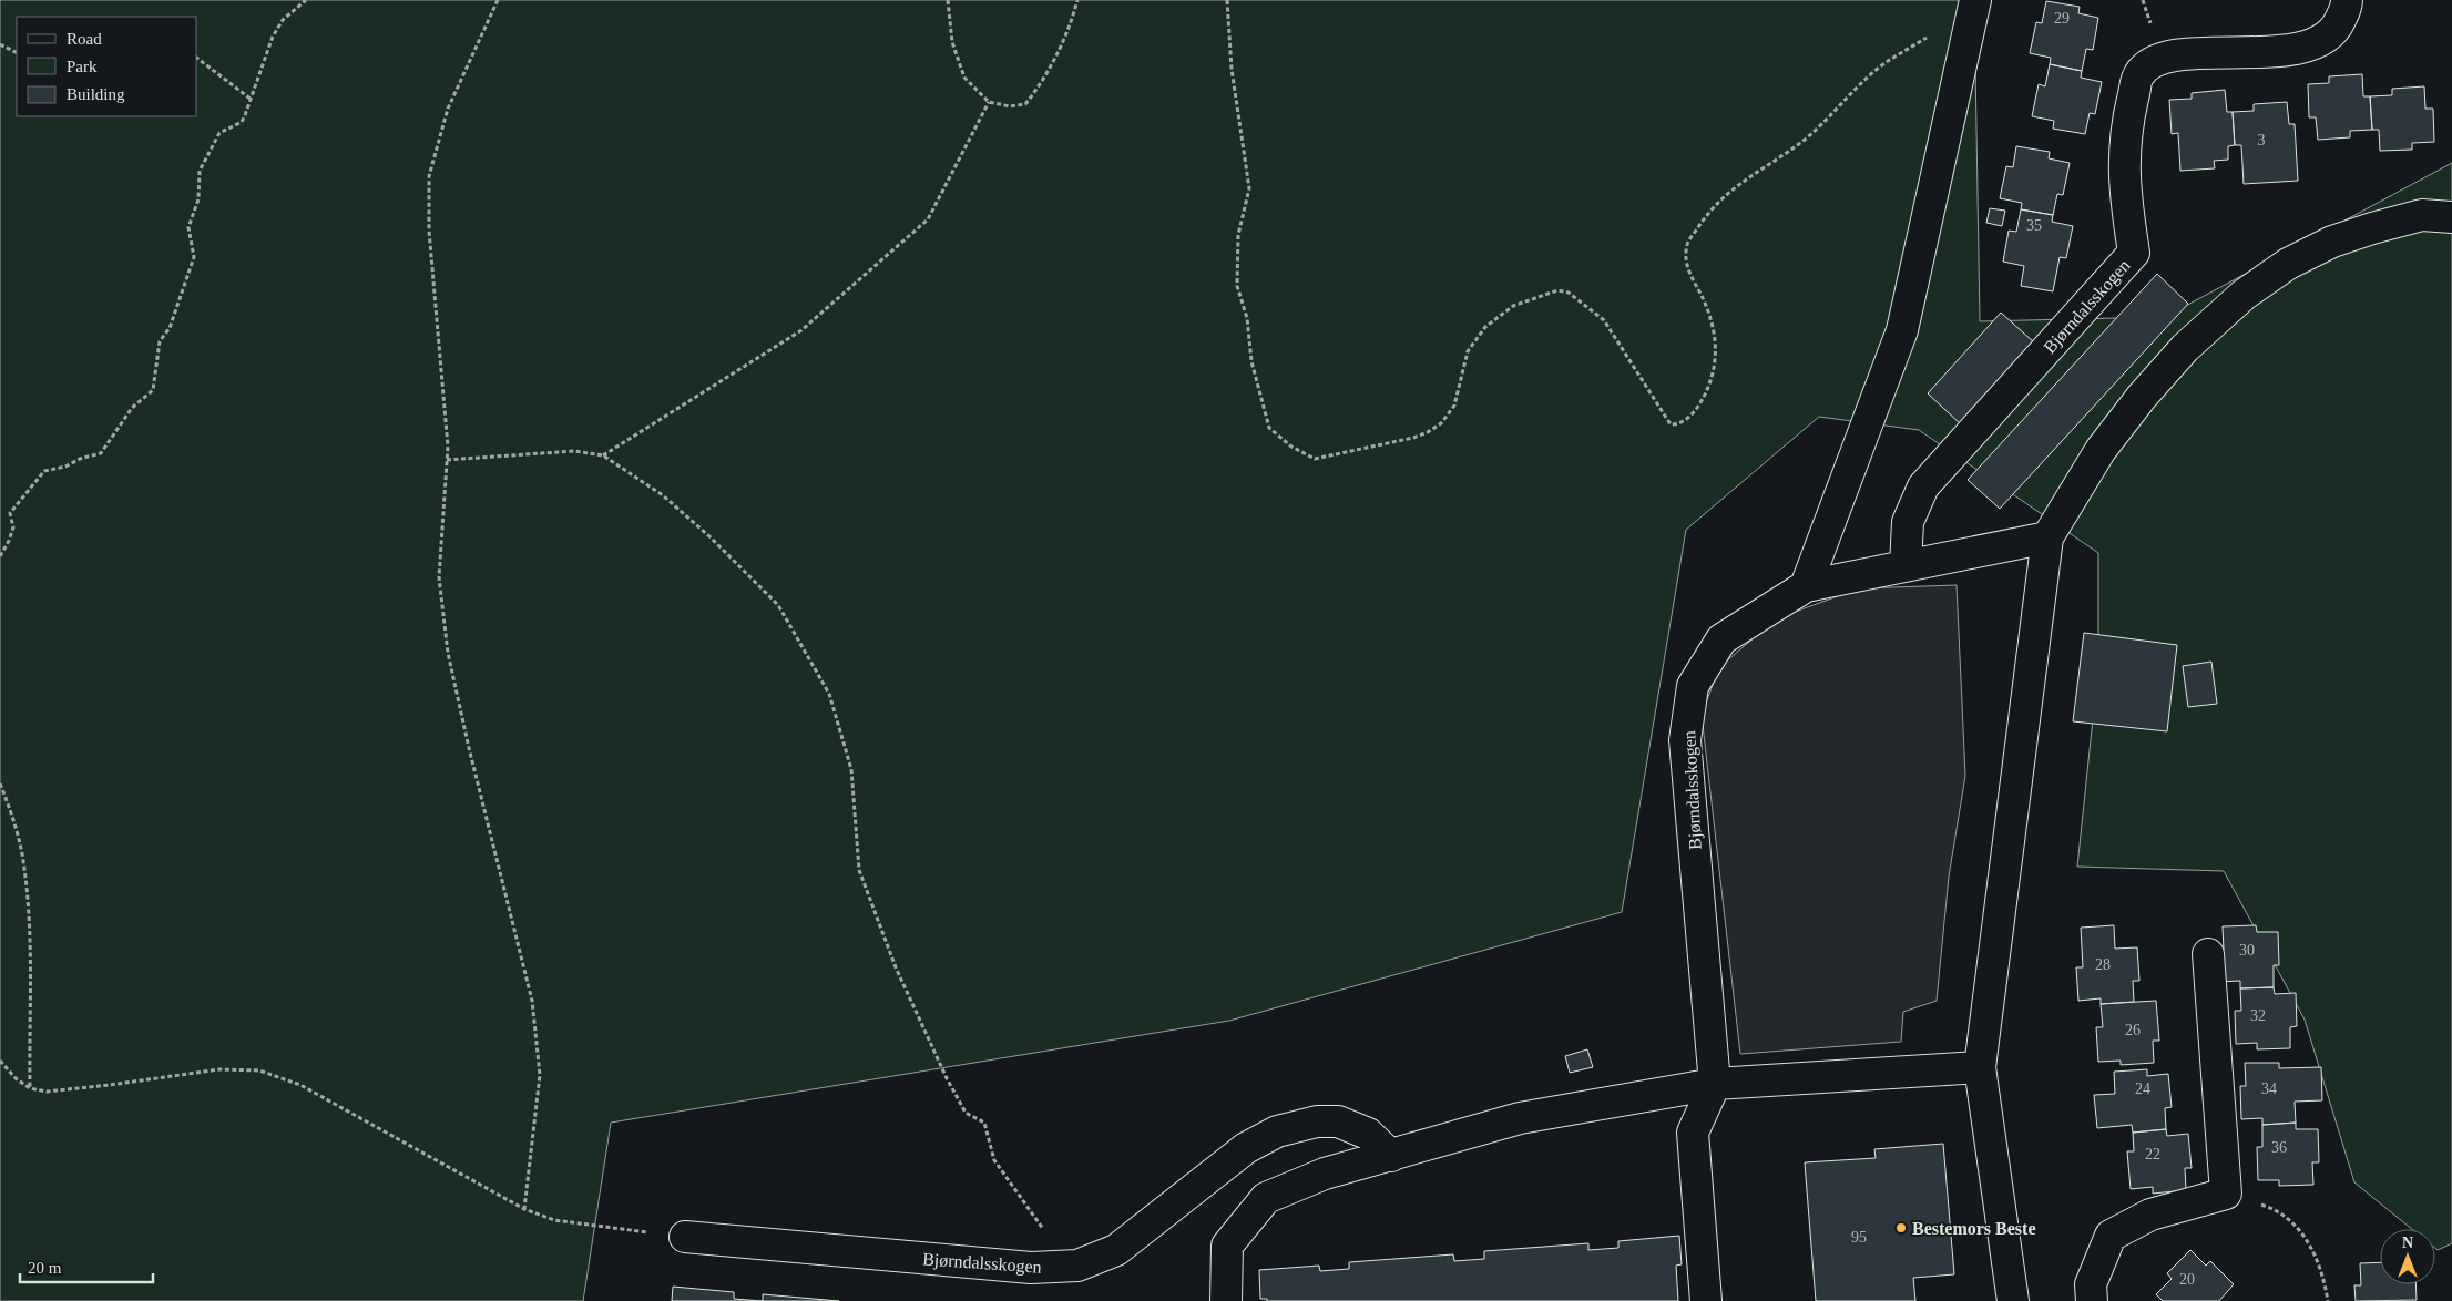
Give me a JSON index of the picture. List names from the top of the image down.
{
  "streets": {
    "street": ["Bjørndalsskogen"]
  },
  "places": ["Bestemors Beste"],
  "house_numbers": [
    "29",
    "3",
    "35",
    "30",
    "28",
    "32",
    "26",
    "24",
    "34",
    "36",
    "22",
    "95",
    "20"
  ],
  "legend": ["Road", "Park", "Building"],
  "scale_bar": "20 m",
  "north": "top"
}
